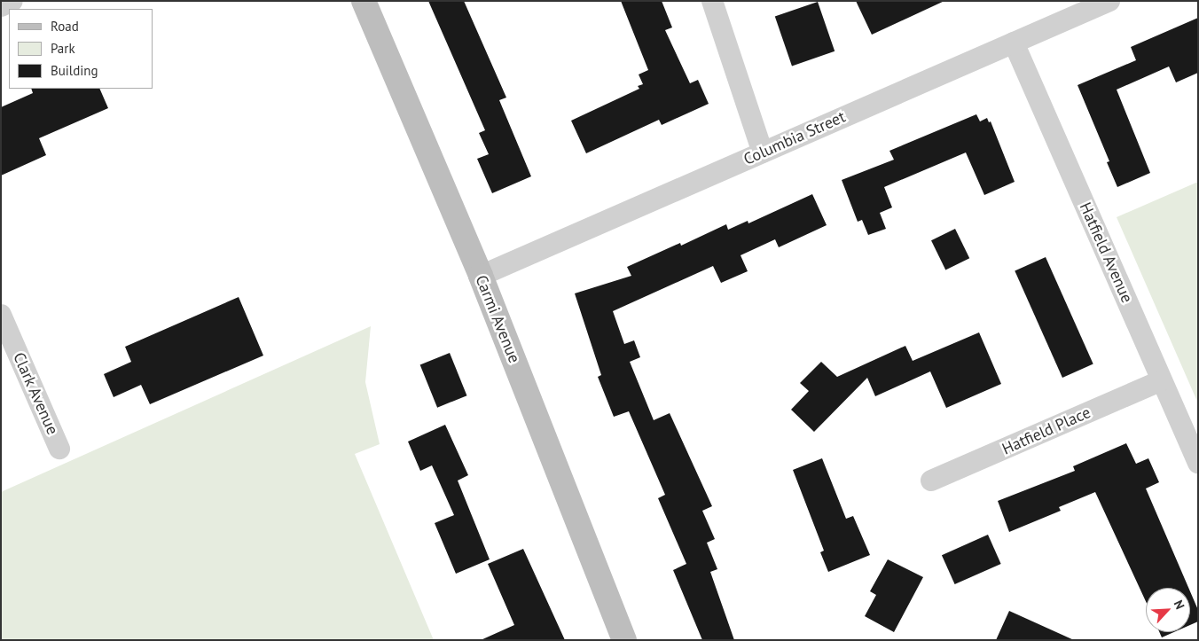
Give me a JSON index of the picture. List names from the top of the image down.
{
  "streets": {
    "street": [
      "Columbia Street",
      "Hatfield Avenue",
      "Carmi Avenue",
      "Clark Avenue",
      "Hatfield Place"
    ]
  },
  "crossings": [
    ["Columbia Street", "Hatfield Avenue"],
    ["Columbia Street", "Carmi Avenue"],
    ["Hatfield Avenue", "Hatfield Place"]
  ],
  "legend": ["Road", "Park", "Building"],
  "north": "top right"
}
